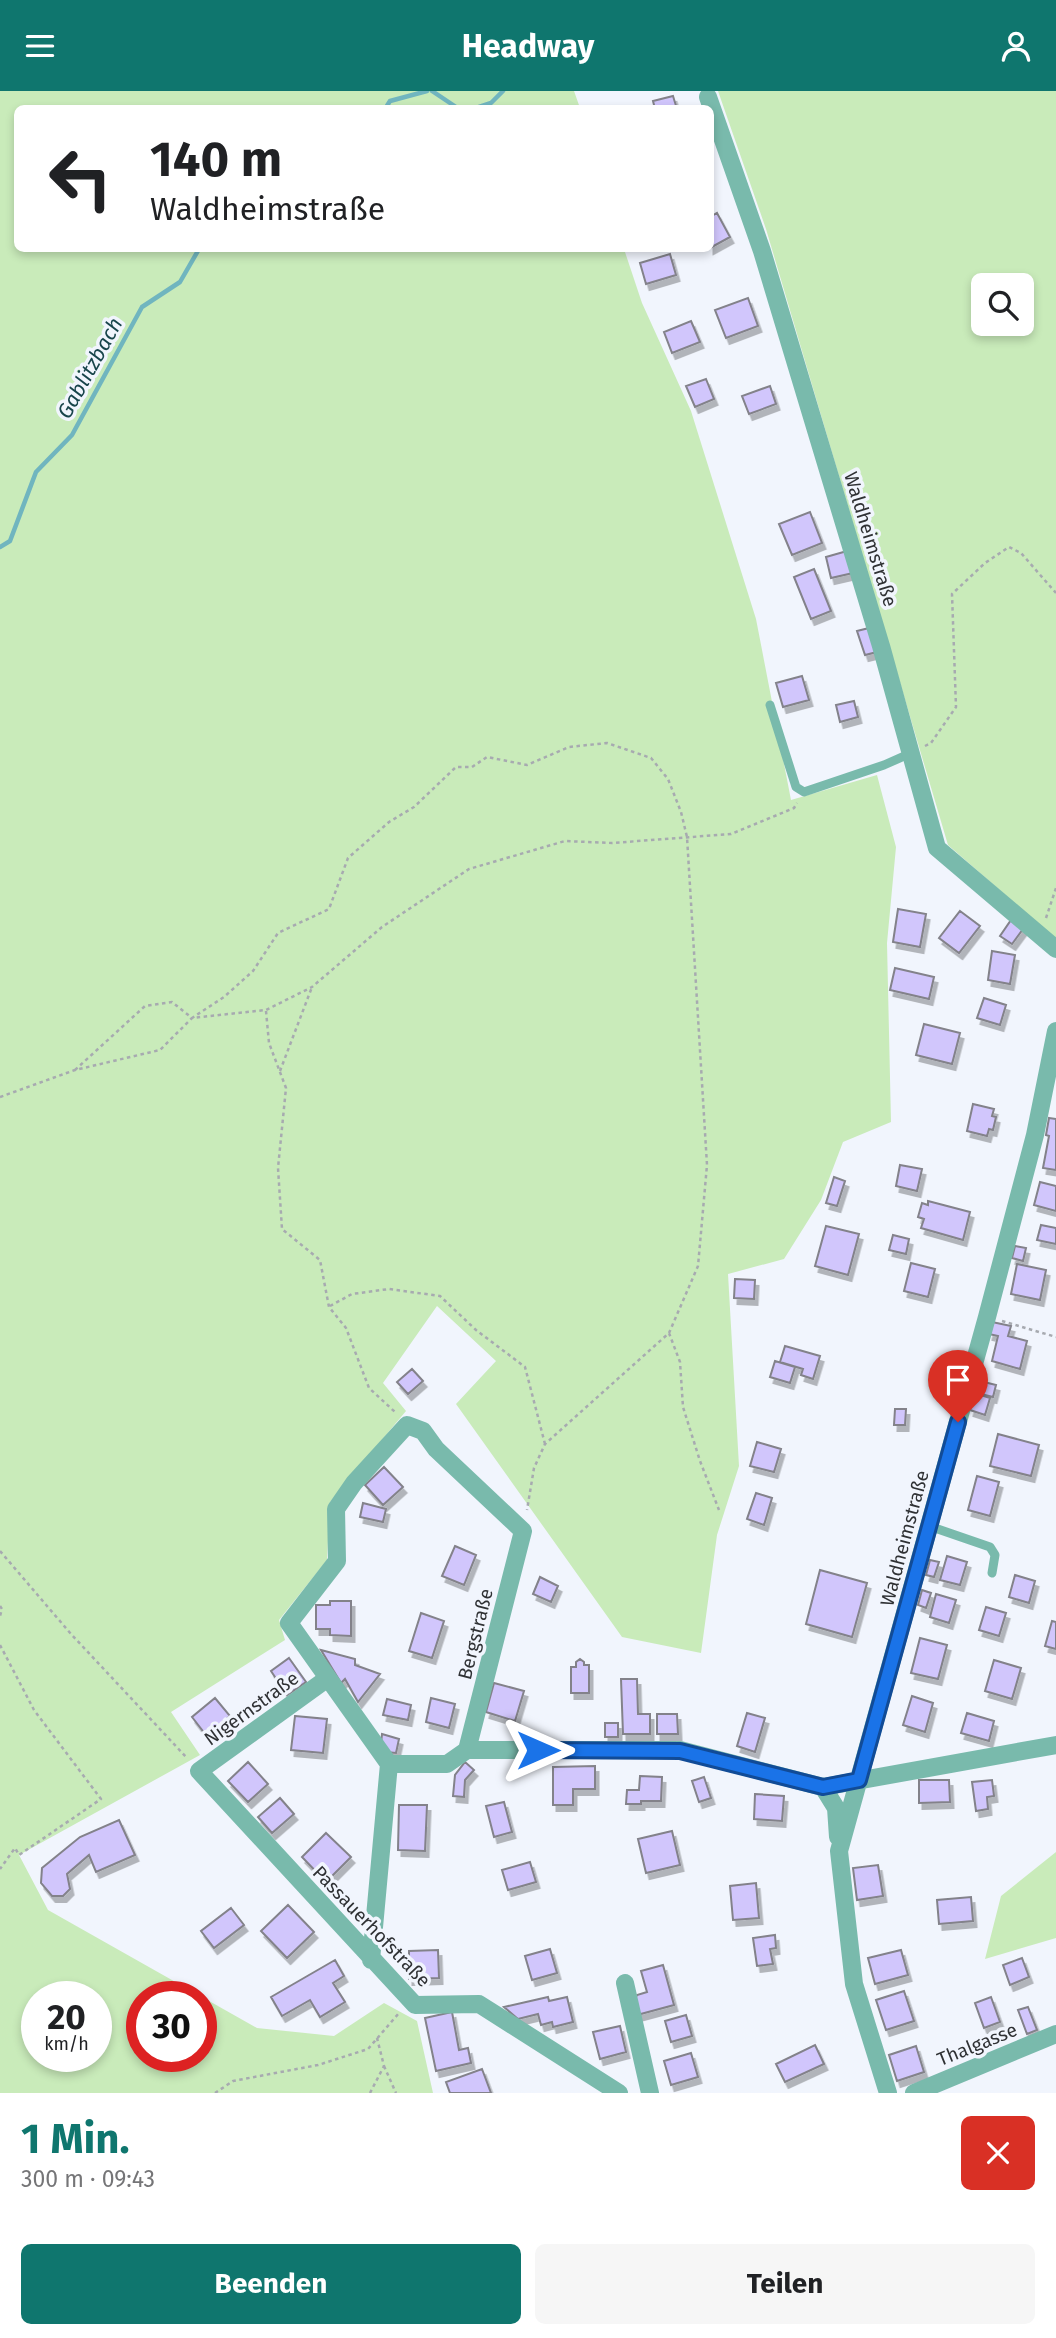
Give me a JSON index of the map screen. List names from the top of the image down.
{
  "streets": {
    "street": [
      "Waldheimstraße",
      "Bergstraße",
      "Nigernstraße",
      "Passauerhofstraße",
      "Thalgasse"
    ]
  },
  "crossings": [
    ["Nigernstraße", "Passauerhofstraße"]
  ],
  "water": ["Gablitzbach"],
  "page": {
    "header": "Headway",
    "turn": ["140 m", "Waldheimstraße"],
    "speed": "20 km/h",
    "limit": "30",
    "heading": ["1 Min.", "300 m · 09:43"],
    "buttons": ["Beenden", "Teilen"]
  }
}
